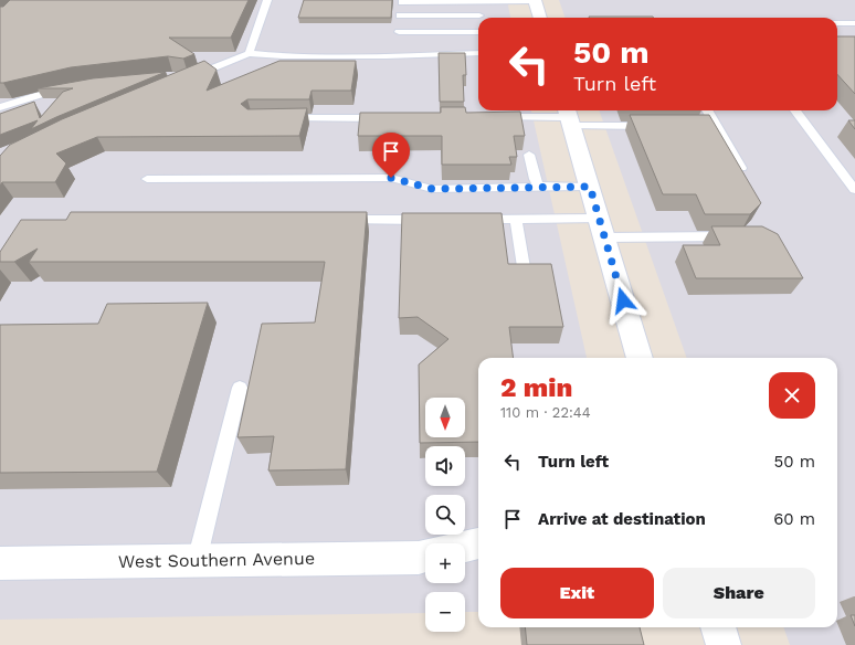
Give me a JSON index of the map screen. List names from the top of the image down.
{
  "streets": {
    "main road": ["West Southern Avenue"]
  },
  "north": "bottom",
  "page": {
    "turn": ["50 m", "Turn left"],
    "heading": ["2 min", "110 m · 22:44"],
    "map_buttons": ["+", "−"],
    "list": [
      {
        "name": "Turn left",
        "value": "50 m"
      },
      {
        "name": "Arrive at destination",
        "value": "60 m"
      }
    ],
    "buttons": ["Exit", "Share"]
  }
}
